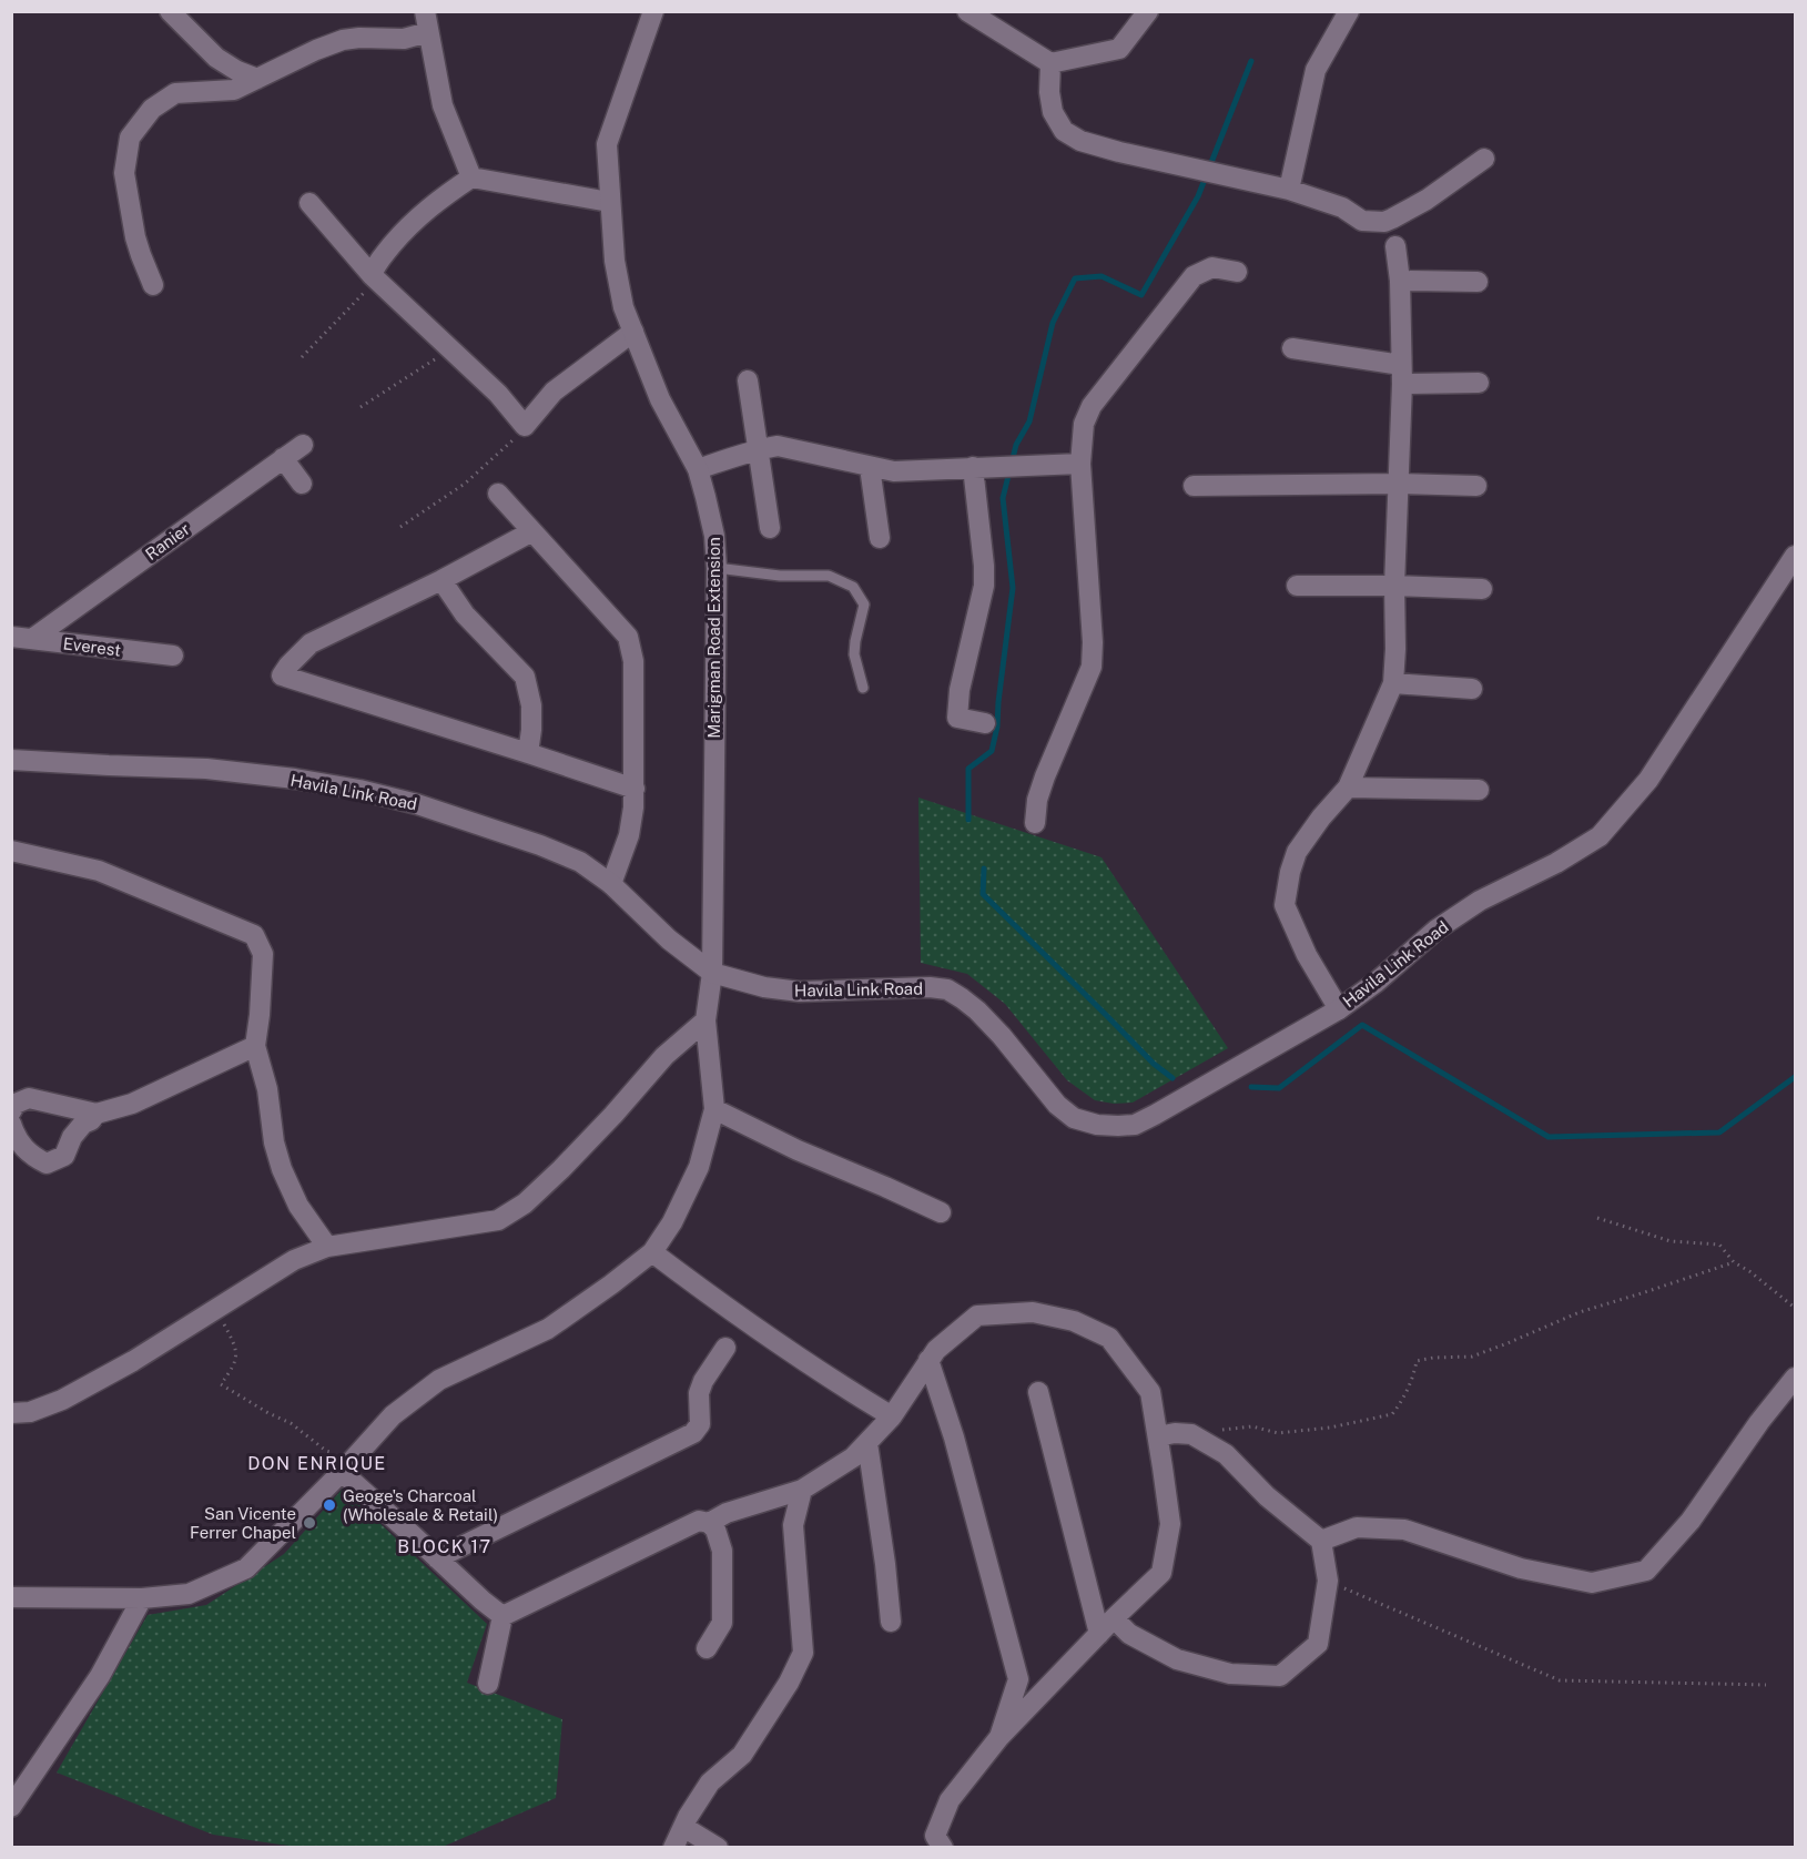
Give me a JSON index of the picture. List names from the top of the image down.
{
  "streets": {
    "street": [
      "Ranier",
      "Marigman Road Extension",
      "Everest",
      "Havila Link Road"
    ]
  },
  "crossings": [
    ["Ranier", "Everest"],
    ["Marigman Road Extension", "Havila Link Road"]
  ],
  "districts": ["DON ENRIQUE", "BLOCK 17"],
  "places": ["Geoge's Charcoal (Wholesale & Retail)", "San Vicente Ferrer Chapel"]
}
